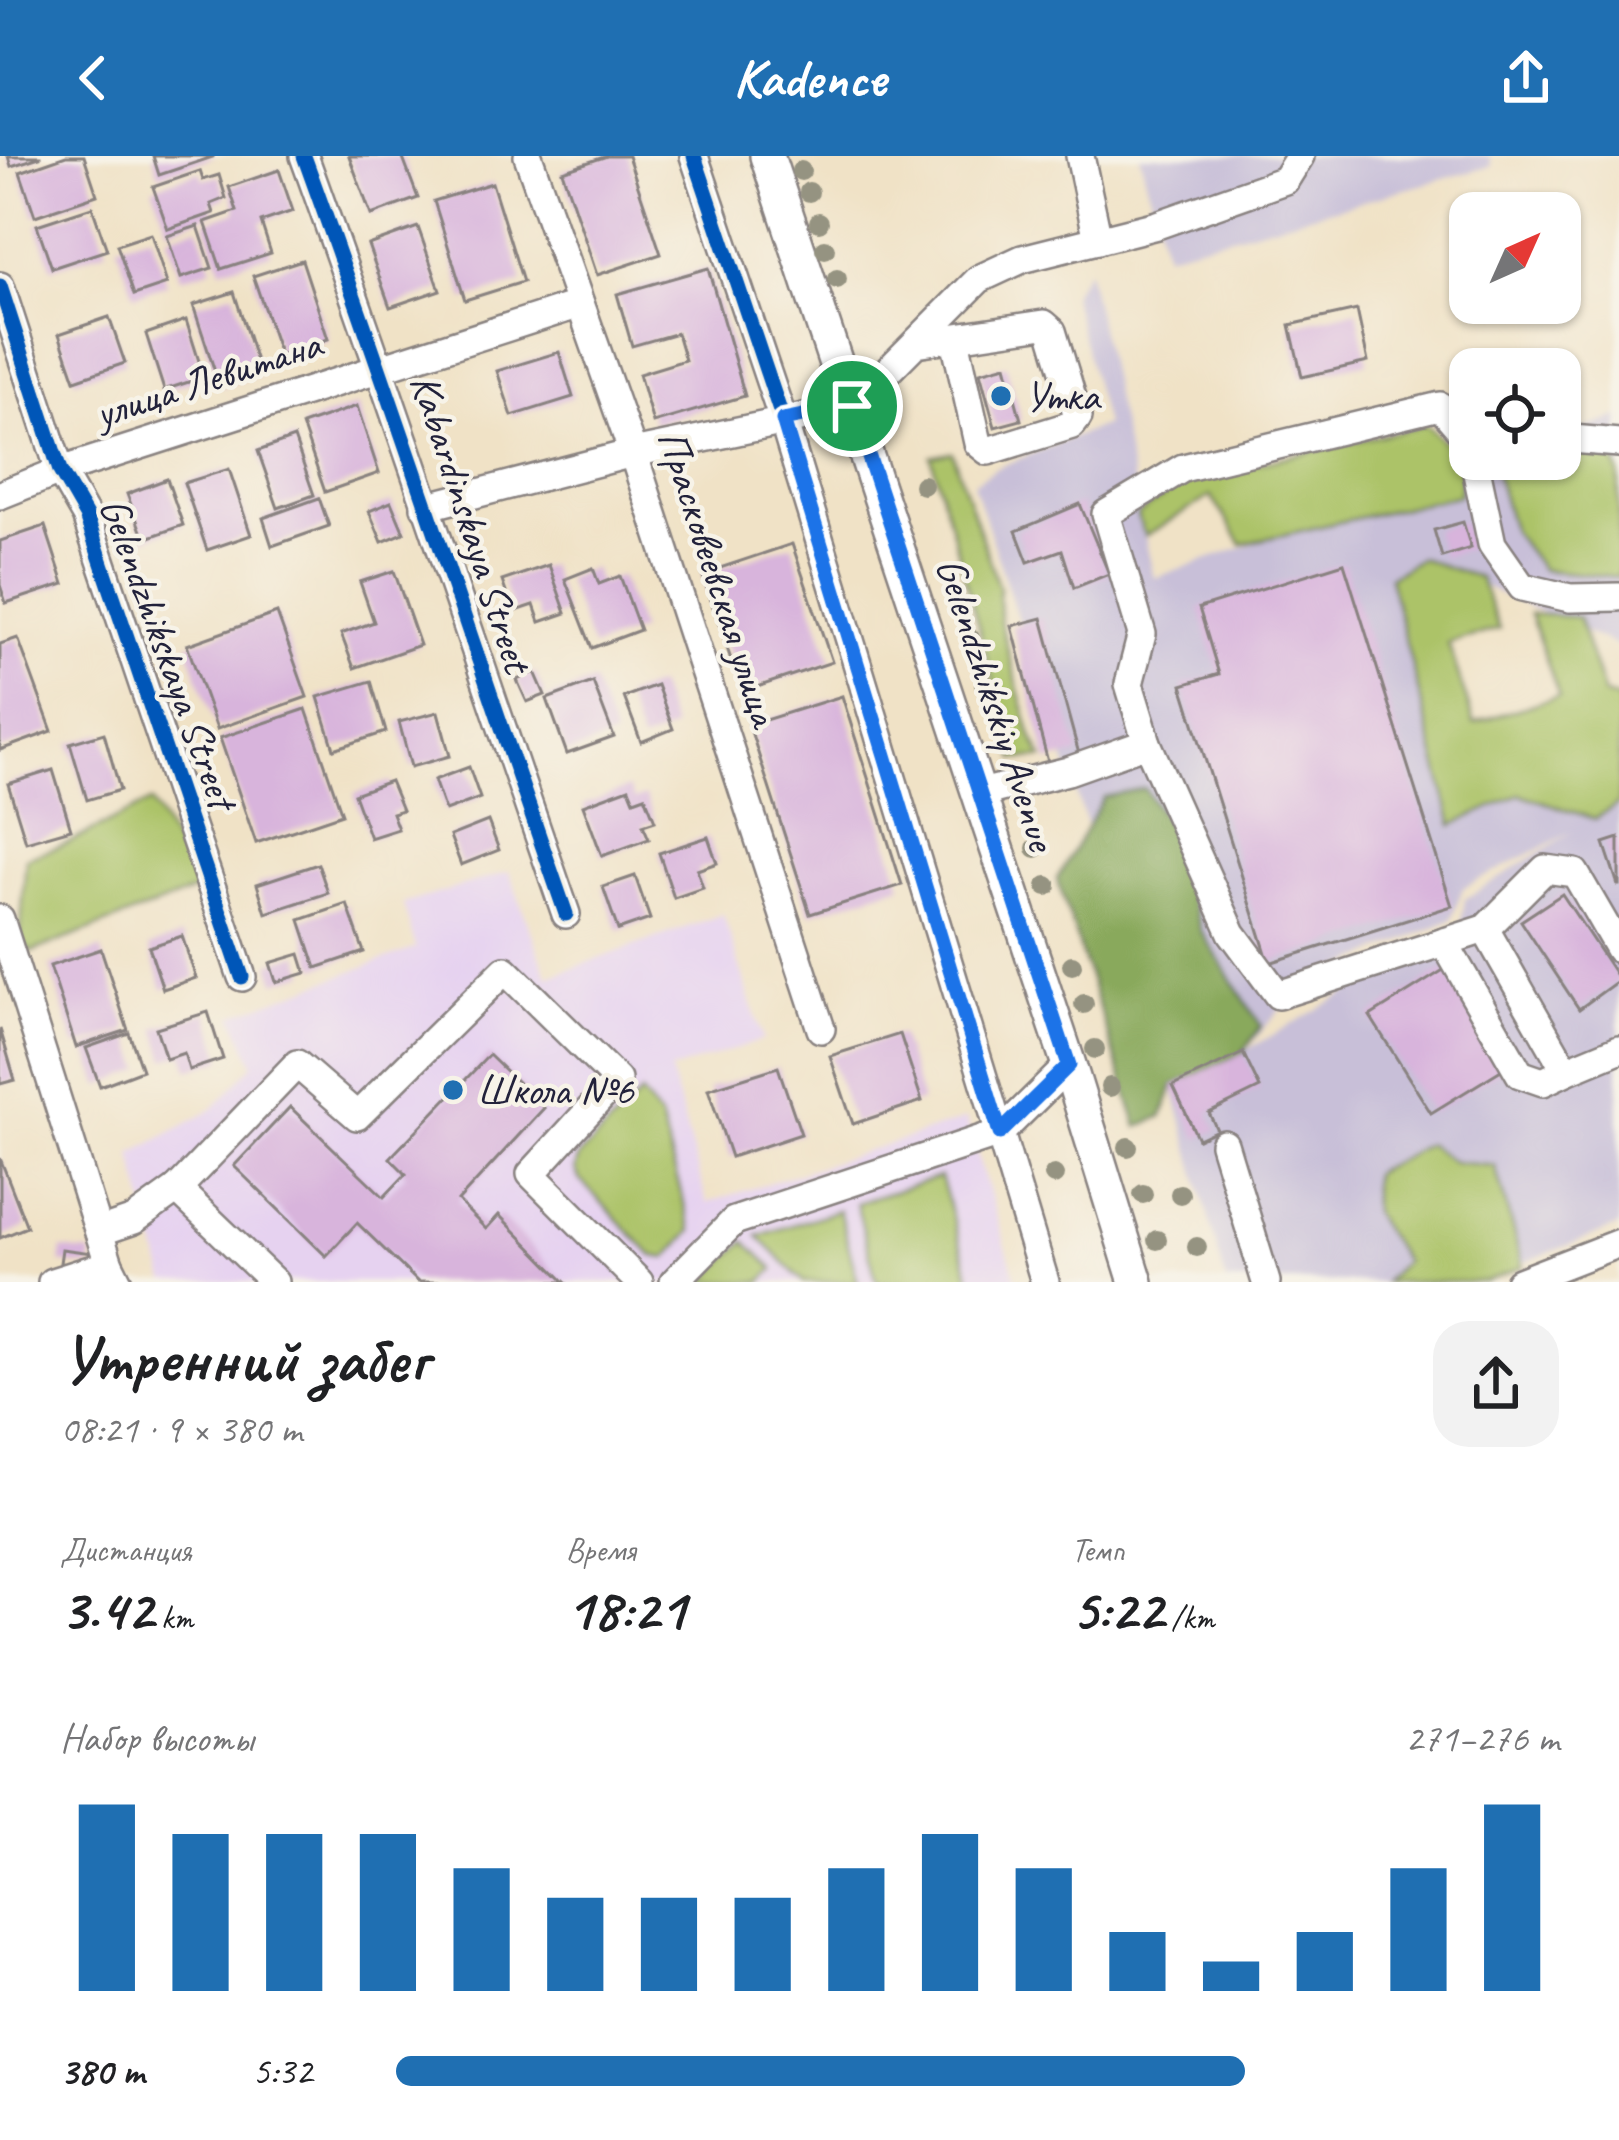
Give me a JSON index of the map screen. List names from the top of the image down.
{
  "streets": {
    "main road": ["Gelendzhikskiy Avenue"],
    "street": [
      "улица Левитана",
      "Kabardinskaya Street",
      "Прасковеевская улица",
      "Gelendzhikskaya Street"
    ]
  },
  "crossings": [
    ["улица Левитана", "Kabardinskaya Street"],
    ["улица Левитана", "Прасковеевская улица"],
    ["улица Левитана", "Gelendzhikskaya Street"]
  ],
  "places": ["Утка", "Школа №6"],
  "north": "top right",
  "page": {
    "header": "Kadence",
    "heading": ["Утренний забег", "08:21 · 9 × 380 m"],
    "stats": [
      ["Дистанция", "3.42 km"],
      ["Время", "18:21"],
      ["Темп", "5:22 /km"]
    ],
    "chart": ["Набор высоты", "271–276 m"],
    "list": [
      {
        "name": "380 m",
        "note": "5:32"
      }
    ]
  }
}
